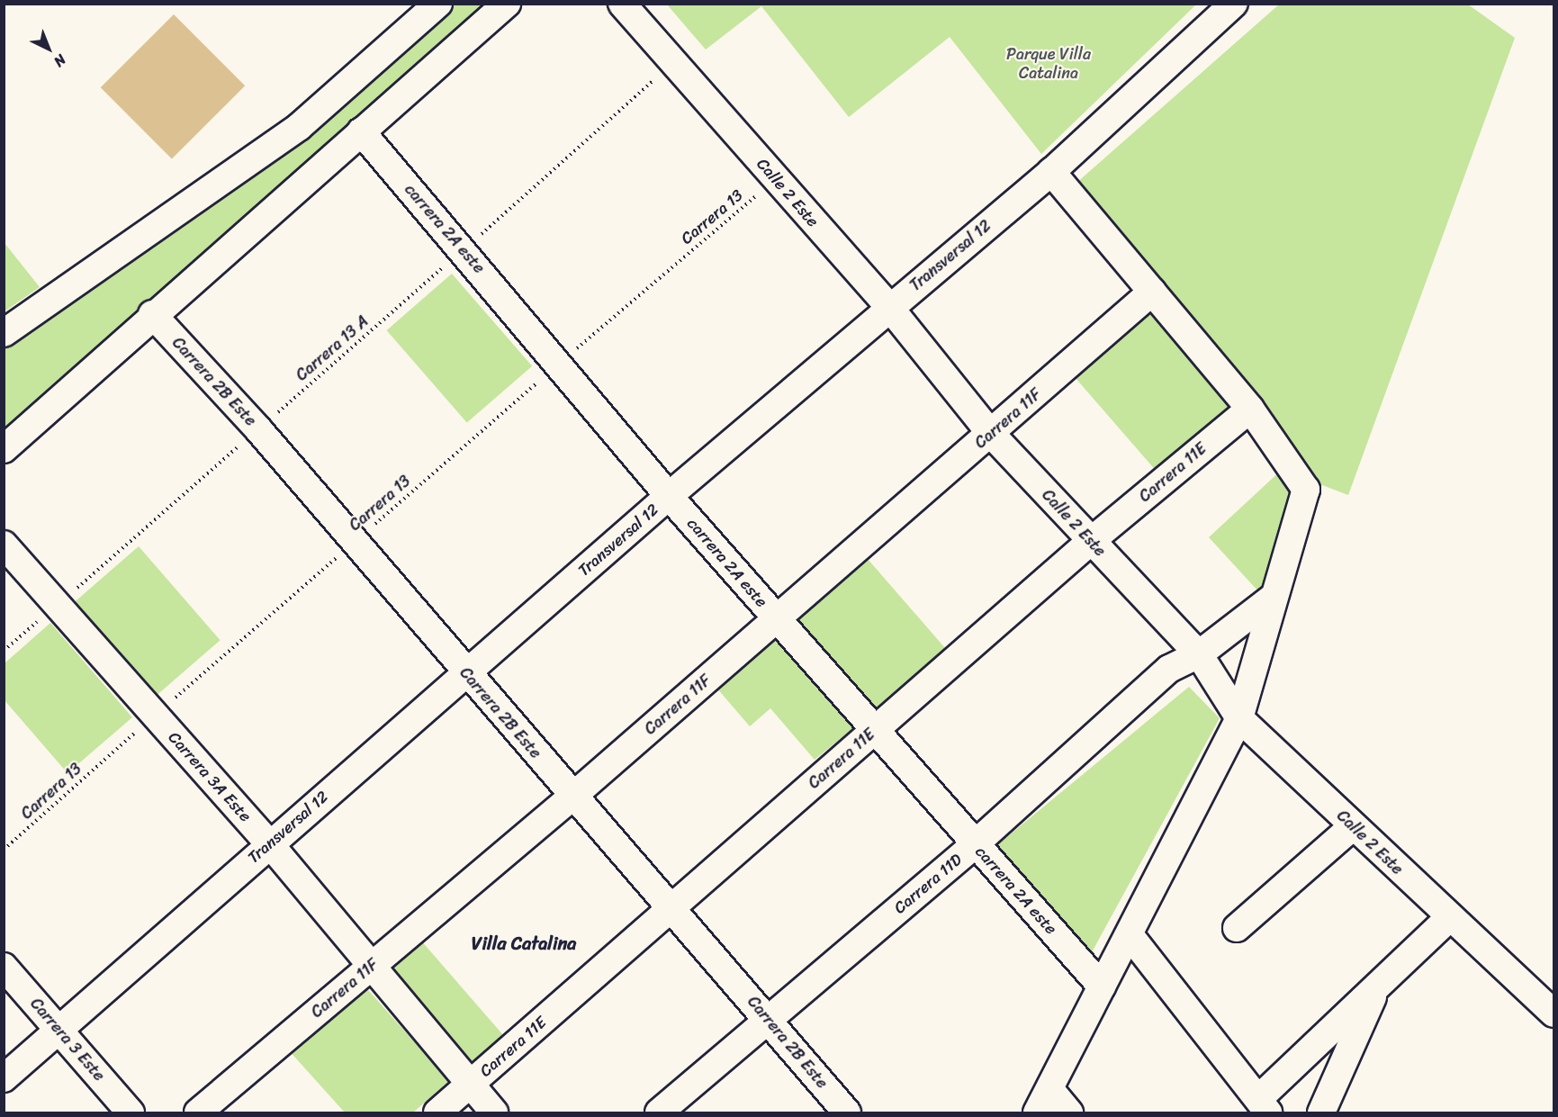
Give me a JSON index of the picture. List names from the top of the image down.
{
  "streets": {
    "street": [
      "Calle 2 Este",
      "carrera 2A este",
      "Transversal 12",
      "Carrera 2B Este",
      "Carrera 11F",
      "Carrera 11E",
      "Carrera 3A Este",
      "Carrera 11D",
      "Carrera 3 Este"
    ],
    "path": ["Carrera 13", "Carrera 13 A"]
  },
  "crossings": [
    ["Calle 2 Este", "Carrera 13"],
    ["Calle 2 Este", "Transversal 12"],
    ["Calle 2 Este", "Carrera 13 A"],
    ["Calle 2 Este", "Carrera 11F"],
    ["Calle 2 Este", "Carrera 11E"],
    ["Calle 2 Este", "Carrera 11D"],
    ["Carrera 13", "carrera 2A este"],
    ["Carrera 13", "Carrera 2B Este"],
    ["Carrera 13", "Carrera 3A Este"],
    ["carrera 2A este", "Transversal 12"],
    ["carrera 2A este", "Carrera 13 A"],
    ["carrera 2A este", "Carrera 11F"],
    ["carrera 2A este", "Carrera 11E"],
    ["carrera 2A este", "Carrera 11D"],
    ["Transversal 12", "Carrera 2B Este"],
    ["Transversal 12", "Carrera 3A Este"],
    ["Transversal 12", "Carrera 3 Este"],
    ["Carrera 13 A", "Carrera 2B Este"],
    ["Carrera 13 A", "Carrera 3A Este"],
    ["Carrera 2B Este", "Carrera 11F"],
    ["Carrera 2B Este", "Carrera 11E"],
    ["Carrera 2B Este", "Carrera 11D"],
    ["Carrera 11F", "Carrera 3A Este"],
    ["Carrera 11E", "Carrera 3A Este"]
  ],
  "districts": ["Villa Catalina"],
  "parks": ["Parque Villa Catalina"],
  "north": "bottom right"
}
